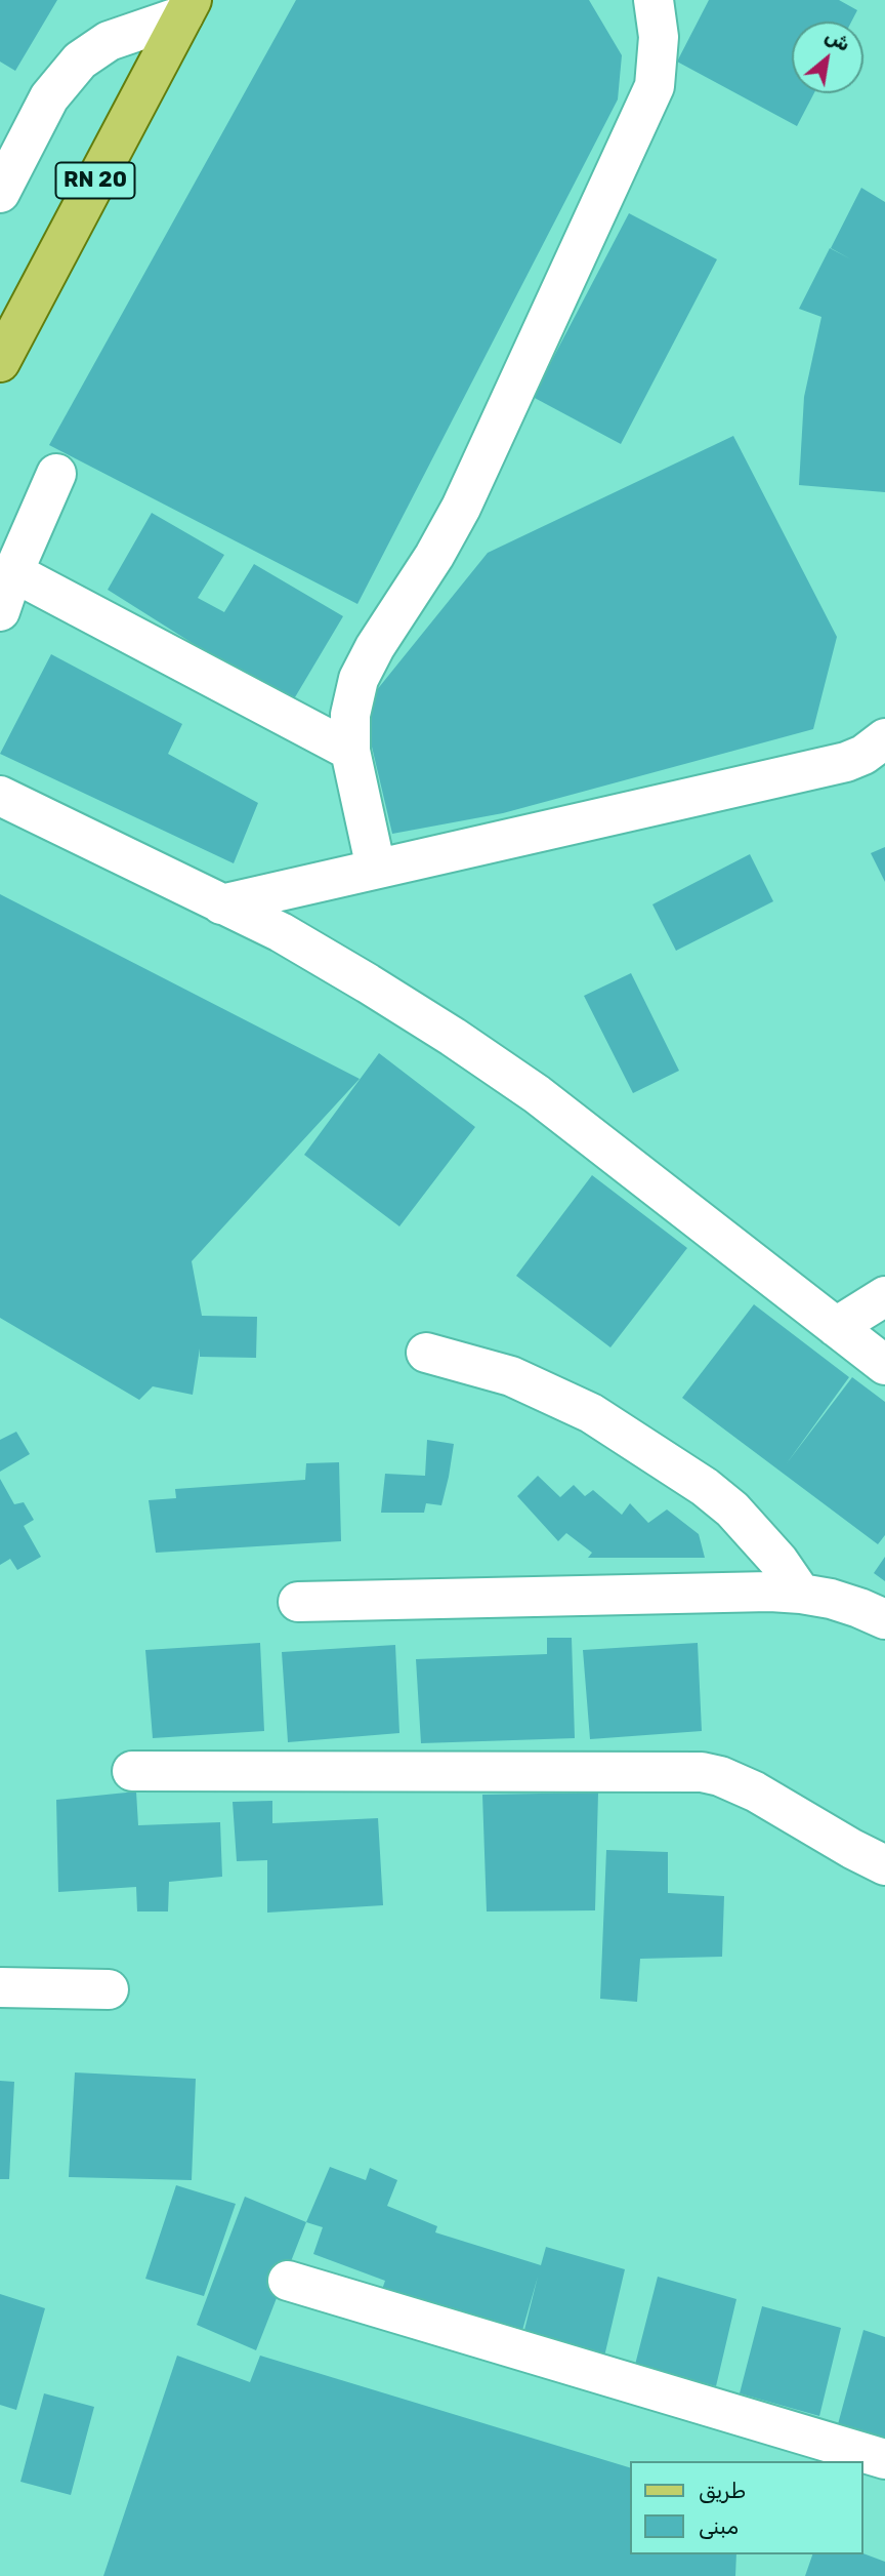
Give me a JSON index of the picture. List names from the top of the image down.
{
  "streets": {
    "main road": ["RN 20"]
  },
  "legend": ["طريق", "مبنى"],
  "north": "top right"
}
